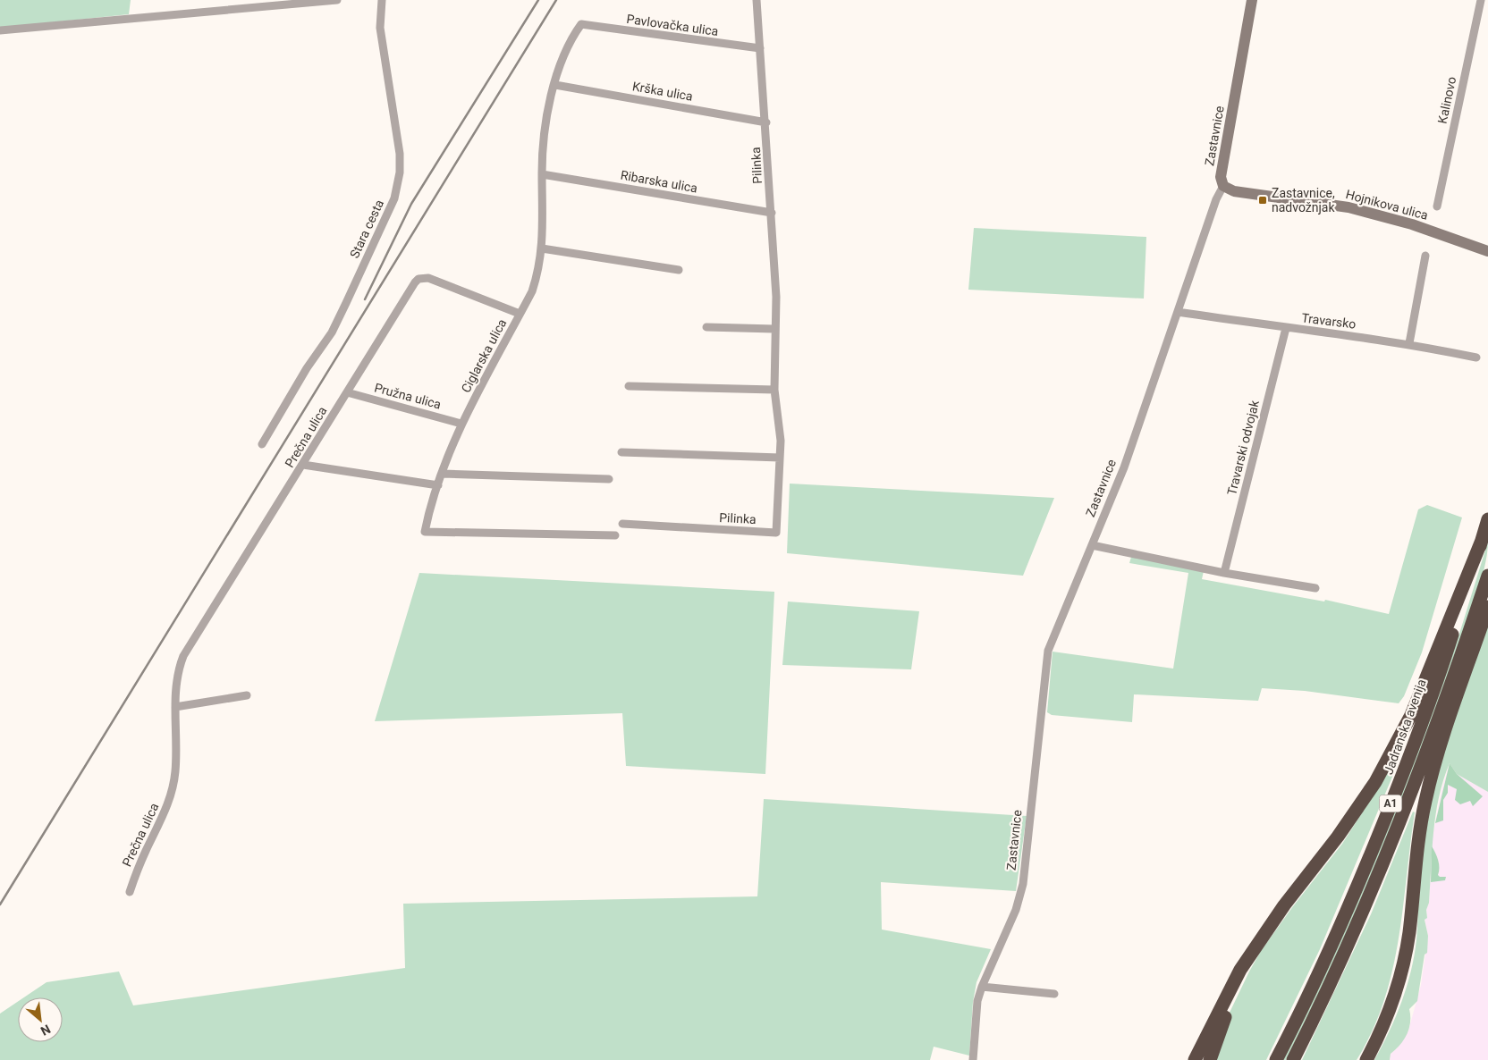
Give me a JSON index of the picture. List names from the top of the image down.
{
  "streets": {
    "highway": ["Jadranska avenija", "A1"],
    "main road": ["Zastavnice", "Hojnikova ulica"],
    "street": [
      "Pavlovačka ulica",
      "Krška ulica",
      "Kalinovo",
      "Pilinka",
      "Ribarska ulica",
      "Stara cesta",
      "Travarsko",
      "Ciglarska ulica",
      "Pružna ulica",
      "Prečna ulica",
      "Travarski odvojak"
    ]
  },
  "crossings": [
    ["Pavlovačka ulica", "Pilinka"],
    ["Pavlovačka ulica", "Ciglarska ulica"],
    ["Krška ulica", "Pilinka"],
    ["Krška ulica", "Ciglarska ulica"],
    ["Zastavnice", "Hojnikova ulica"],
    ["Zastavnice", "Travarsko"],
    ["Pilinka", "Ribarska ulica"],
    ["Ribarska ulica", "Ciglarska ulica"],
    ["Travarsko", "Travarski odvojak"],
    ["Ciglarska ulica", "Pružna ulica"],
    ["Ciglarska ulica", "Prečna ulica"],
    ["Pružna ulica", "Prečna ulica"]
  ],
  "places": {
    "transit": ["Zastavnice, nadvožnjak"]
  },
  "north": "bottom right"
}
